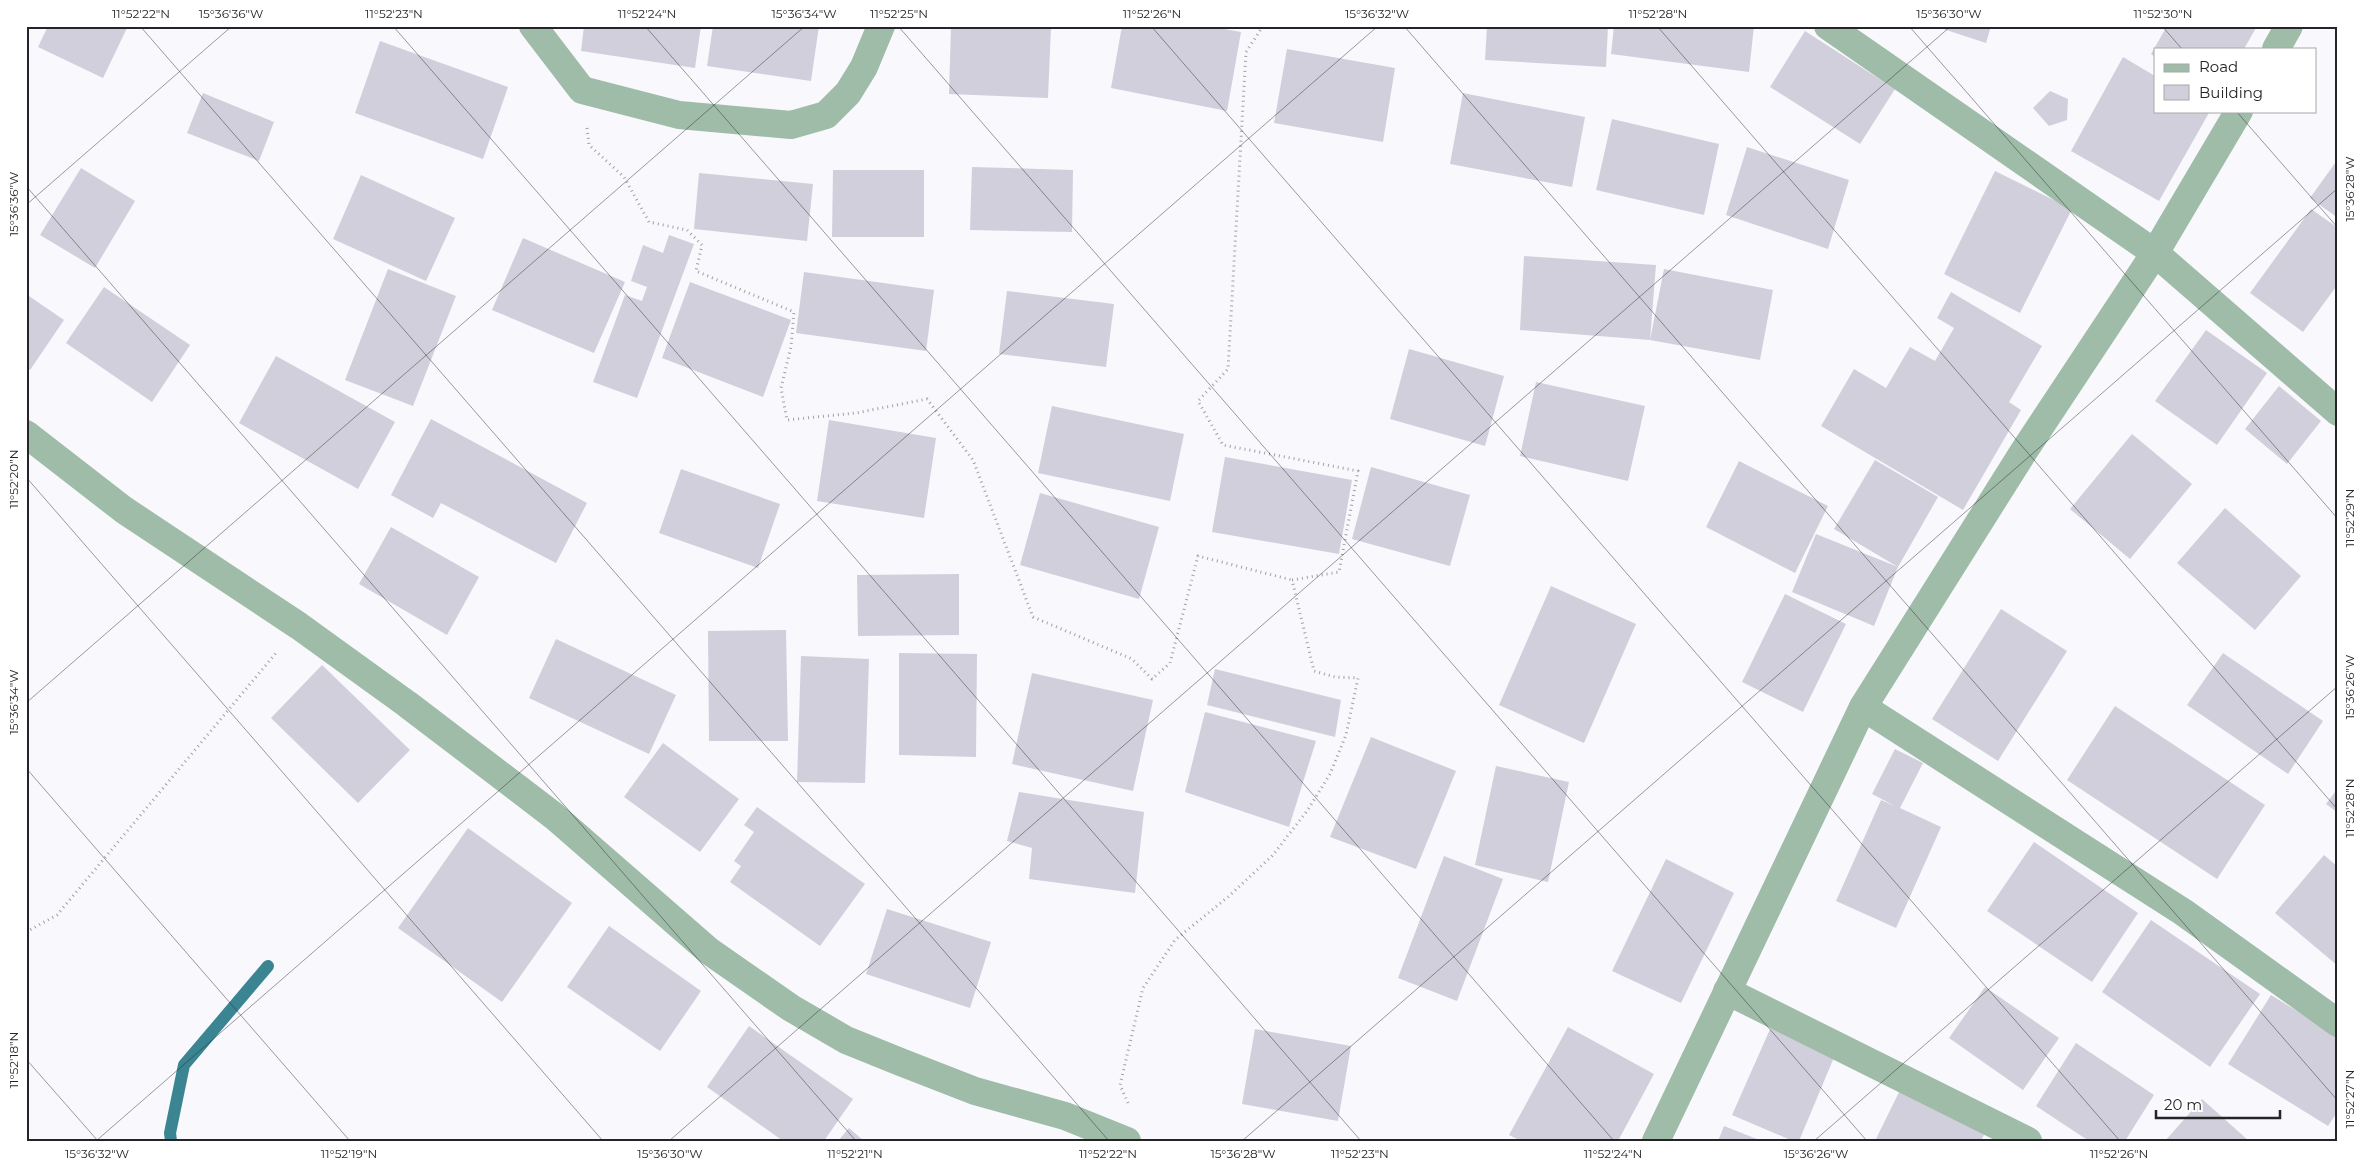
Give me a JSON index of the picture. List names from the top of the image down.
{
  "legend": ["Road", "Building"],
  "scale_bar": "20 m",
  "coordinates": [
    "11°52'22\"N",
    "15°36'36\"W",
    "11°52'23\"N",
    "11°52'24\"N",
    "15°36'34\"W",
    "11°52'25\"N",
    "11°52'26\"N",
    "15°36'32\"W",
    "11°52'28\"N",
    "15°36'30\"W",
    "11°52'30\"N",
    "15°36'28\"W",
    "11°52'20\"N",
    "11°52'29\"N",
    "15°36'26\"W",
    "11°52'18\"N",
    "11°52'27\"N",
    "11°52'19\"N",
    "11°52'21\"N"
  ]
}
